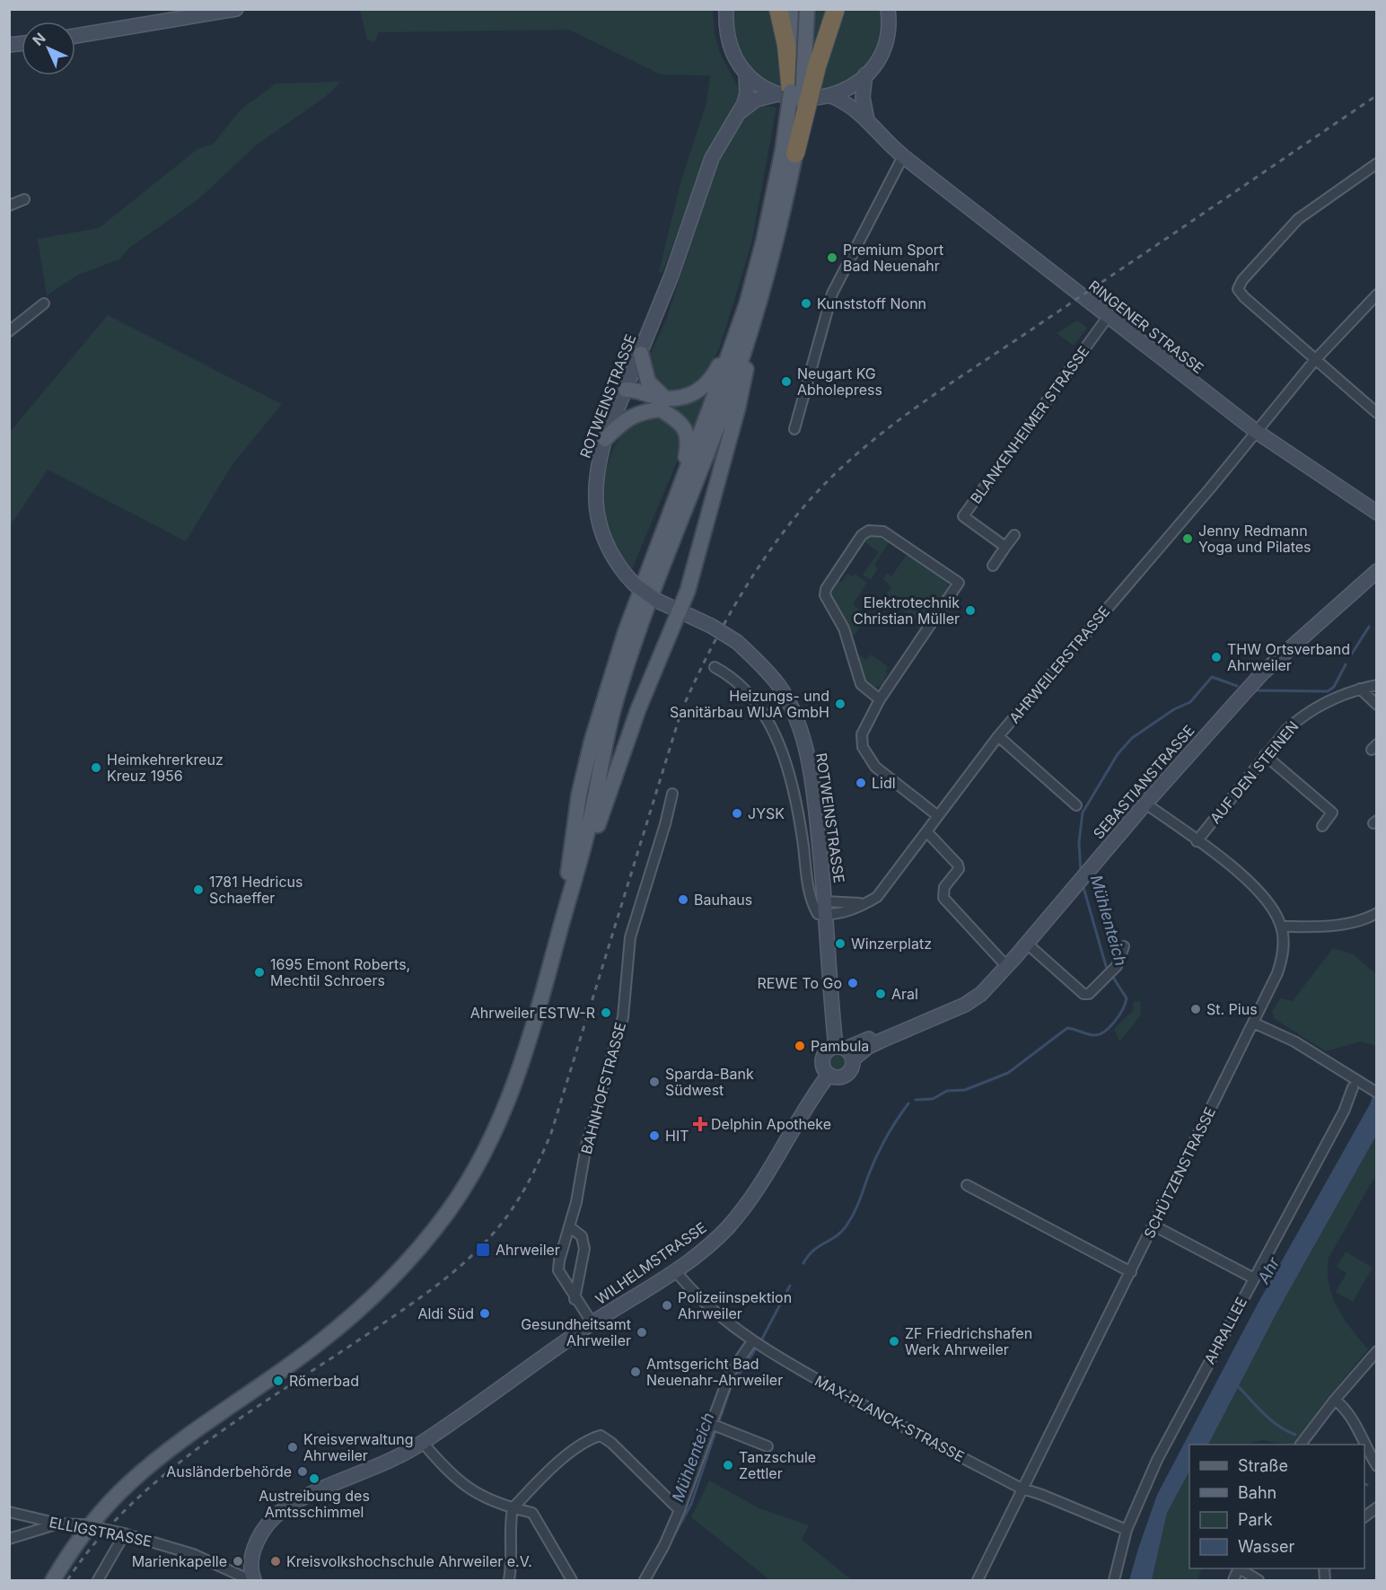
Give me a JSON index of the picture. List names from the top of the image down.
{
  "streets": {
    "main road": [
      "RINGENER STRASSE",
      "ROTWEINSTRASSE",
      "SEBASTIANSTRASSE",
      "WILHELMSTRASSE"
    ],
    "street": [
      "BLANKENHEIMER STRASSE",
      "AHRWEILERSTRASSE",
      "AUF DEN STEINEN",
      "BAHNHOFSTRASSE",
      "SCHÜTZENSTRASSE",
      "AHRALLEE",
      "MAX-PLANCK-STRASSE",
      "ELLIGSTRASSE"
    ]
  },
  "crossings": [
    ["RINGENER STRASSE", "BLANKENHEIMER STRASSE"],
    ["RINGENER STRASSE", "AHRWEILERSTRASSE"],
    ["ROTWEINSTRASSE", "AHRWEILERSTRASSE"],
    ["ROTWEINSTRASSE", "SEBASTIANSTRASSE"],
    ["ROTWEINSTRASSE", "WILHELMSTRASSE"],
    ["AUF DEN STEINEN", "SCHÜTZENSTRASSE"],
    ["SEBASTIANSTRASSE", "SCHÜTZENSTRASSE"],
    ["SEBASTIANSTRASSE", "WILHELMSTRASSE"],
    ["BAHNHOFSTRASSE", "WILHELMSTRASSE"],
    ["SCHÜTZENSTRASSE", "MAX-PLANCK-STRASSE"],
    ["WILHELMSTRASSE", "MAX-PLANCK-STRASSE"],
    ["WILHELMSTRASSE", "ELLIGSTRASSE"],
    ["AHRALLEE", "MAX-PLANCK-STRASSE"]
  ],
  "water": ["Mühlenteich", "Ahr"],
  "places": {
    "other": [
      "Premium Sport Bad Neuenahr",
      "Kunststoff Nonn",
      "Neugart KG Abholepress",
      "Jenny Redmann Yoga und Pilates",
      "Elektrotechnik Christian Müller",
      "THW Ortsverband Ahrweiler",
      "Heizungs- und Sanitärbau WIJA GmbH",
      "Heimkehrerkreuz Kreuz 1956",
      "Lidl",
      "JYSK",
      "1781 Hedricus Schaeffer",
      "Bauhaus",
      "Winzerplatz",
      "1695 Emont Roberts, Mechtil Schroers",
      "REWE To Go",
      "Aral",
      "St. Pius",
      "Ahrweiler ESTW-R",
      "Pambula",
      "Sparda-Bank Südwest",
      "HIT",
      "Polizeiinspektion Ahrweiler",
      "Aldi Süd",
      "Gesundheitsamt Ahrweiler",
      "ZF Friedrichshafen Werk Ahrweiler",
      "Amtsgericht Bad Neuenahr-Ahrweiler",
      "Römerbad",
      "Kreisverwaltung Ahrweiler",
      "Tanzschule Zettler",
      "Ausländerbehörde",
      "Austreibung des Amtsschimmel",
      "Marienkapelle",
      "Kreisvolkshochschule Ahrweiler e.V."
    ],
    "health": ["Delphin Apotheke"],
    "transit": ["Ahrweiler"]
  },
  "legend": [
    "Straße",
    "Bahn",
    "Park",
    "Wasser"
  ],
  "north": "top left"
}
